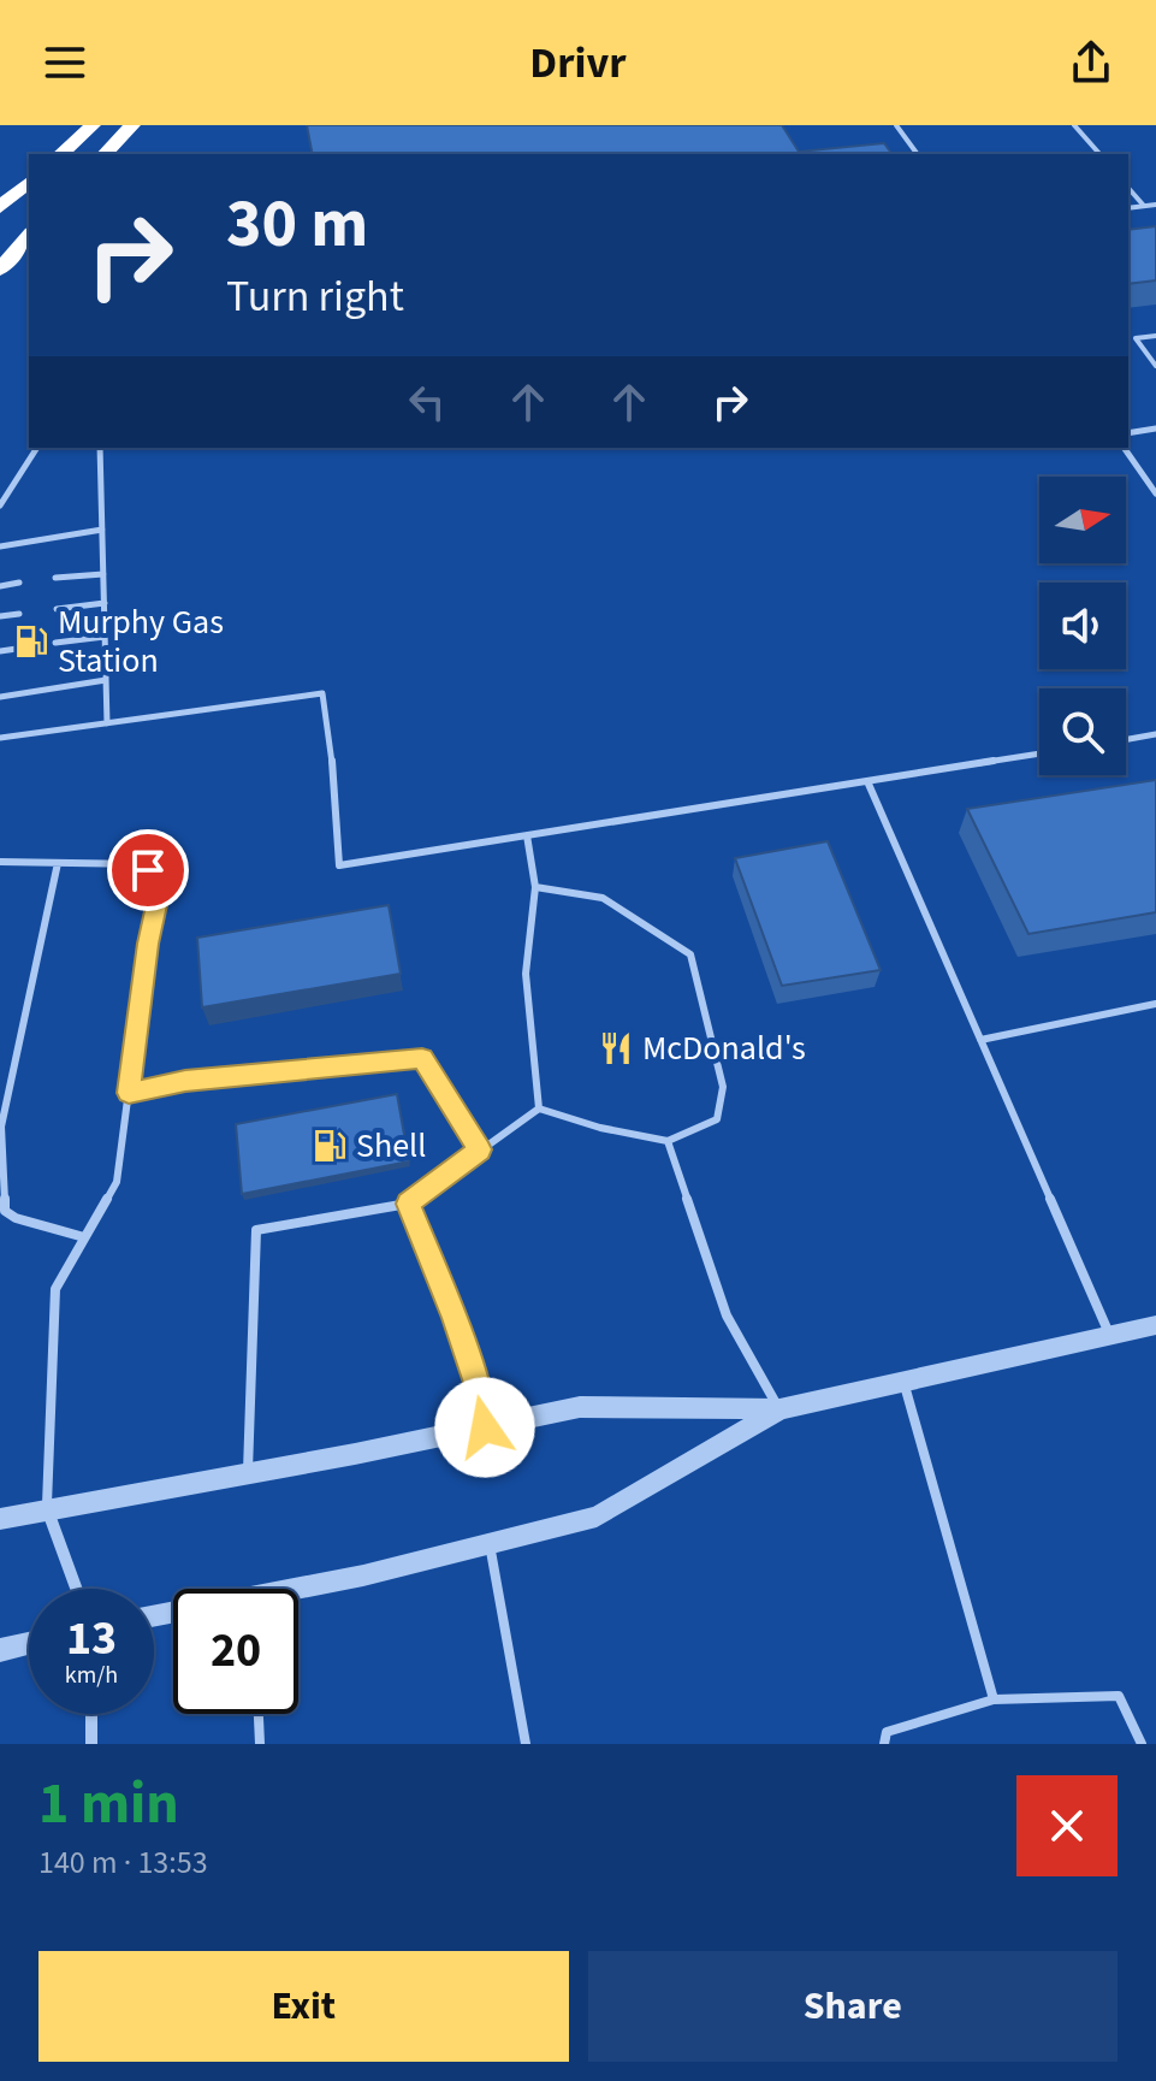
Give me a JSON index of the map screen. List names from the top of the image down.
{
  "places": {
    "fuel station": ["Murphy Gas Station", "Shell"],
    "restaurant": ["McDonald's"]
  },
  "north": "right",
  "page": {
    "header": "Drivr",
    "turn": ["30 m", "Turn right"],
    "speed": "13 km/h",
    "limit": "20",
    "heading": ["1 min", "140 m · 13:53"],
    "buttons": ["Exit", "Share"]
  }
}
